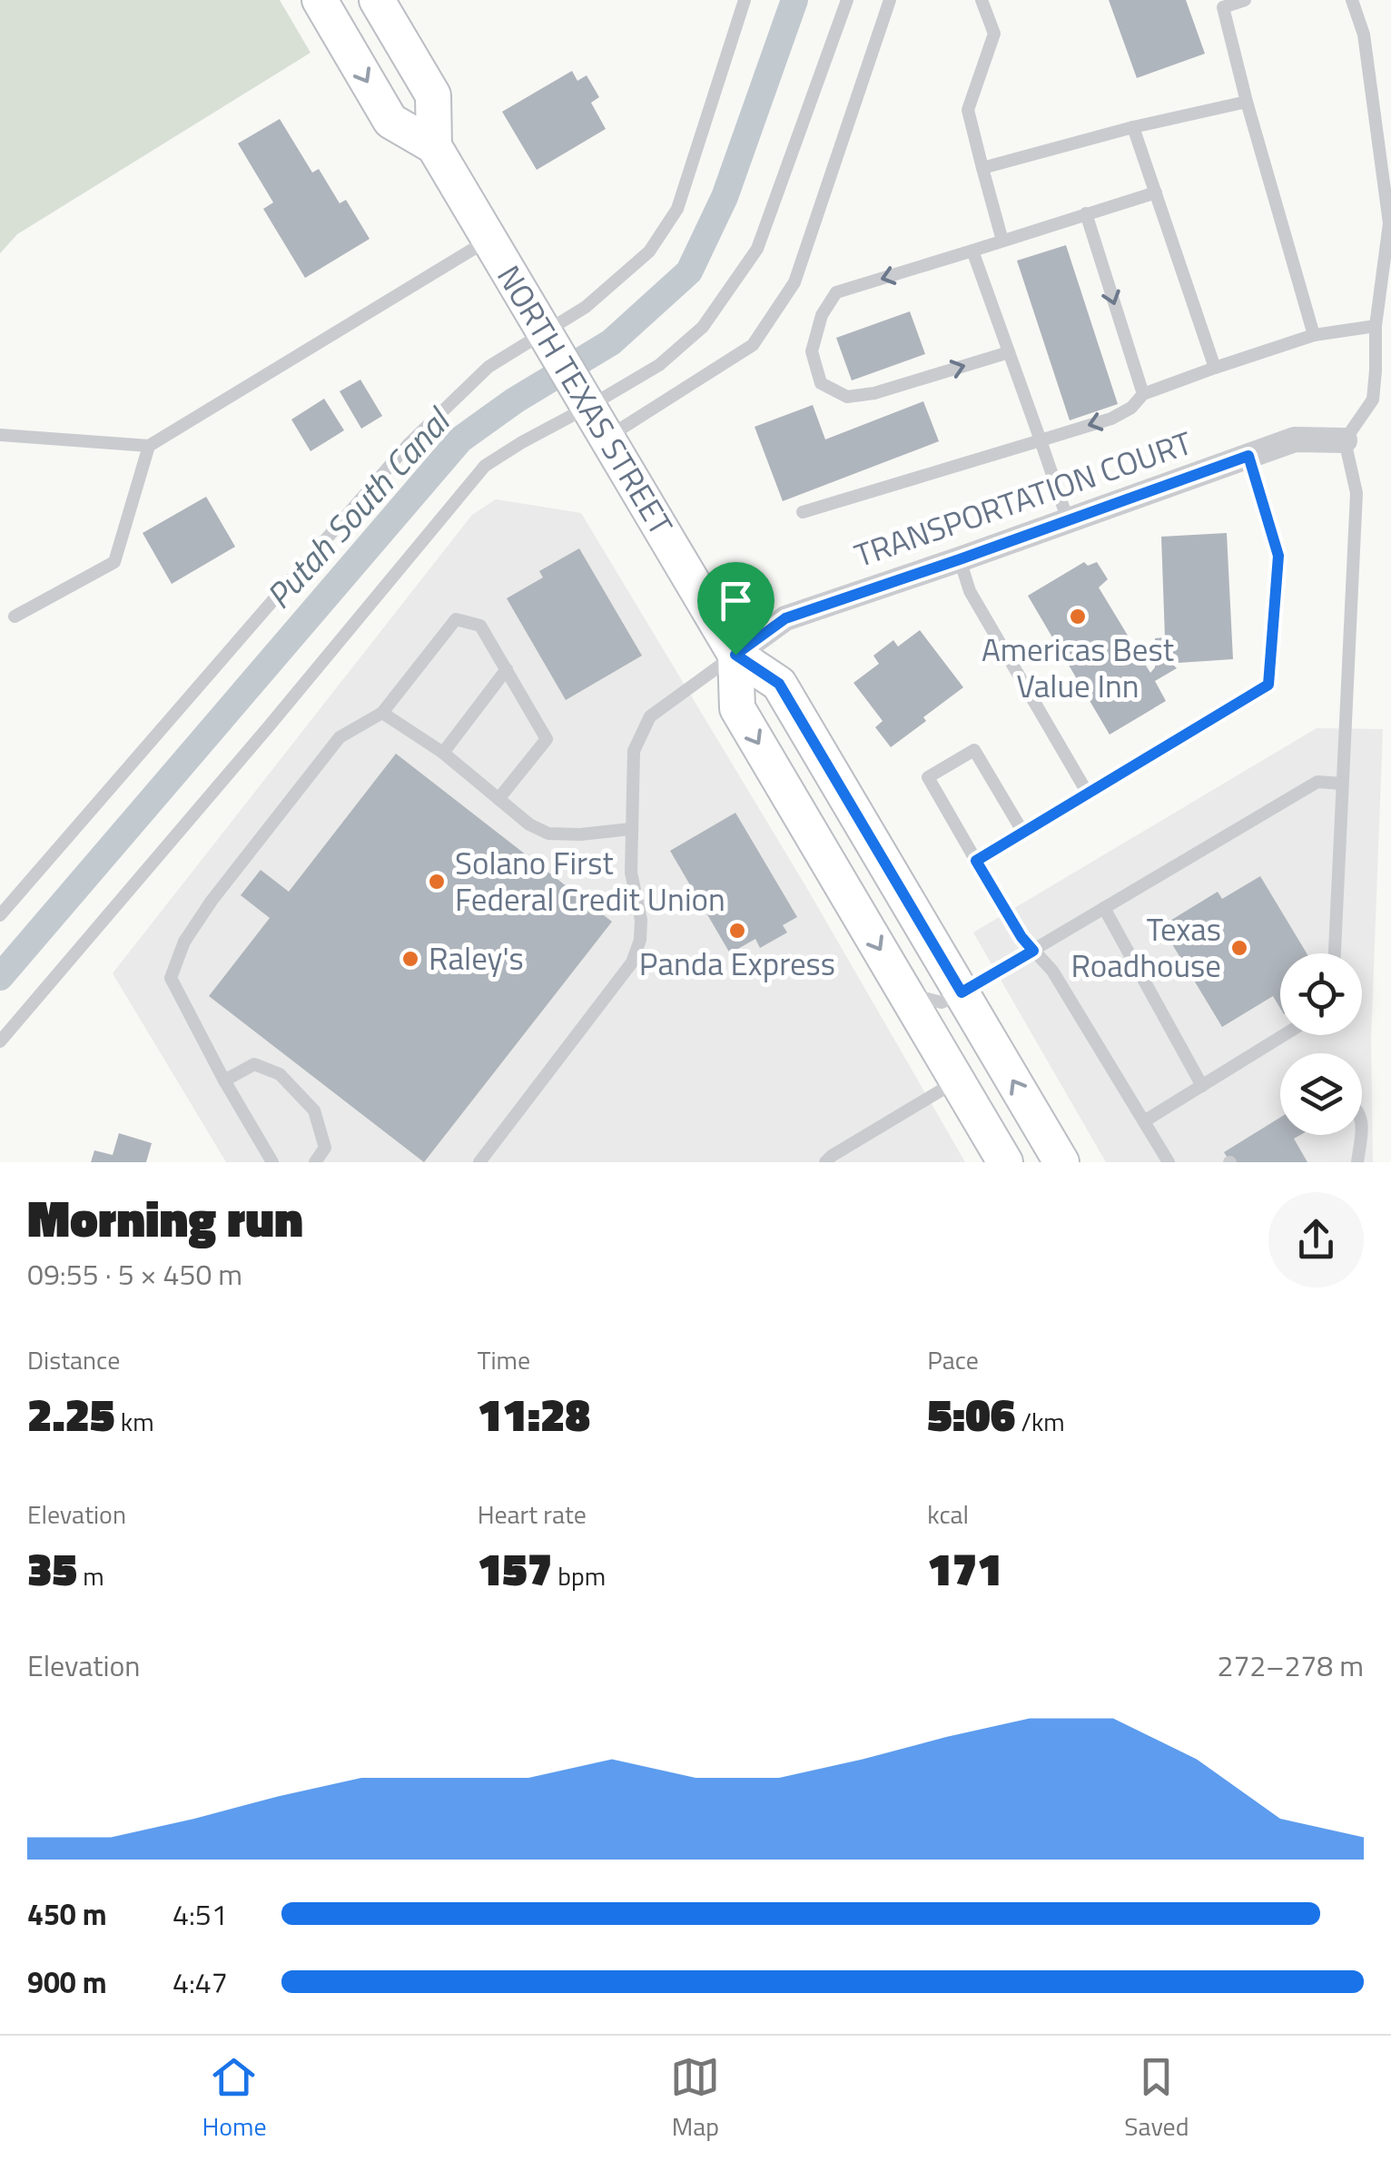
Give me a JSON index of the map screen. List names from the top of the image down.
{
  "streets": {
    "main road": ["NORTH TEXAS STREET"],
    "street": ["TRANSPORTATION COURT"]
  },
  "crossings": [
    ["NORTH TEXAS STREET", "TRANSPORTATION COURT"]
  ],
  "water": ["Putah South Canal"],
  "places": [
    "Americas Best Value Inn",
    "Solano First Federal Credit Union",
    "Panda Express",
    "Texas Roadhouse",
    "Raley's"
  ],
  "page": {
    "heading": ["Morning run", "09:55 · 5 × 450 m"],
    "stats": [
      ["Distance", "2.25 km"],
      ["Time", "11:28"],
      ["Pace", "5:06 /km"],
      ["Elevation", "35 m"],
      ["Heart rate", "157 bpm"],
      ["kcal", "171"]
    ],
    "chart": ["Elevation", "272–278 m"],
    "list": [
      {
        "name": "450 m",
        "note": "4:51"
      },
      {
        "name": "900 m",
        "note": "4:47"
      }
    ],
    "tabs": ["Home", "Map", "Saved"]
  }
}
